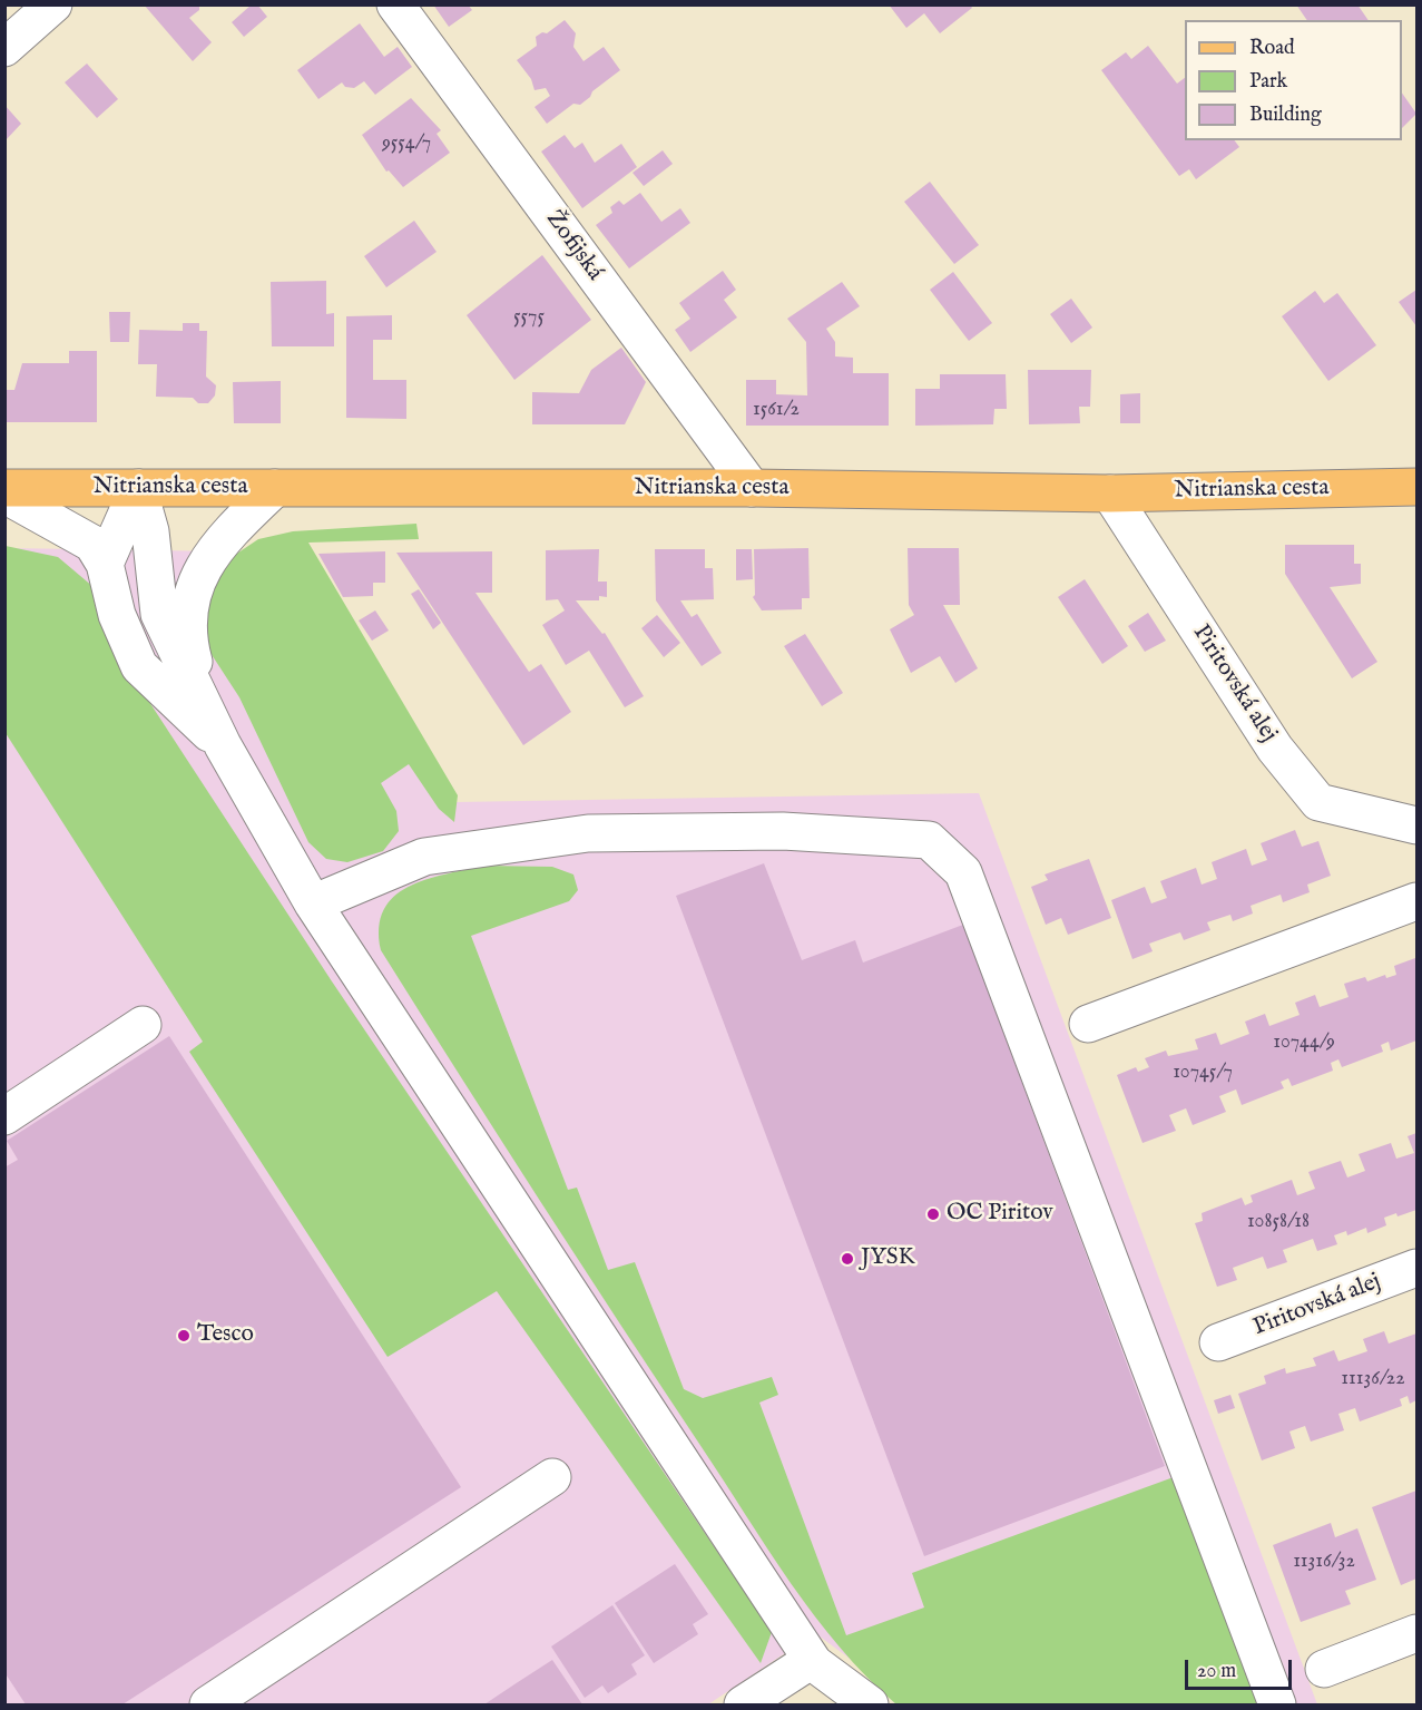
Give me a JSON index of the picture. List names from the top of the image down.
{
  "streets": {
    "main road": ["Nitrianska cesta"],
    "street": ["Žofijská", "Piritovská alej"]
  },
  "crossings": [
    ["Žofijská", "Nitrianska cesta"],
    ["Nitrianska cesta", "Piritovská alej"]
  ],
  "places": ["OC Piritov", "JYSK", "Tesco"],
  "house_numbers": [
    "9554/7",
    "5575",
    "1561/2",
    "10744/9",
    "10745/7",
    "10858/18",
    "11136/22",
    "11316/32"
  ],
  "legend": ["Road", "Park", "Building"],
  "scale_bar": "20 m"
}
